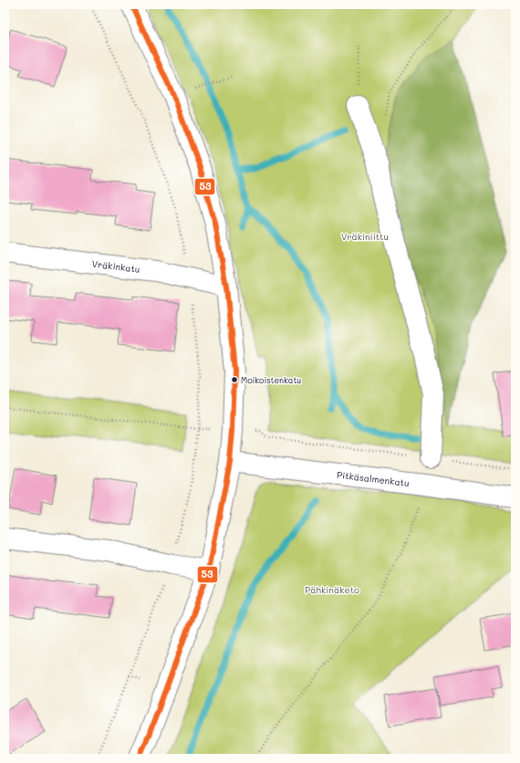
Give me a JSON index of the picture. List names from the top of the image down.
{
  "streets": {
    "street": ["Vräkinkatu", "Pitkäsalmenkatu"]
  },
  "parks": ["Vräkiniittu", "Pähkinäketo"],
  "places": ["Moikoistenkatu"],
  "lines": ["transit line 53"]
}
